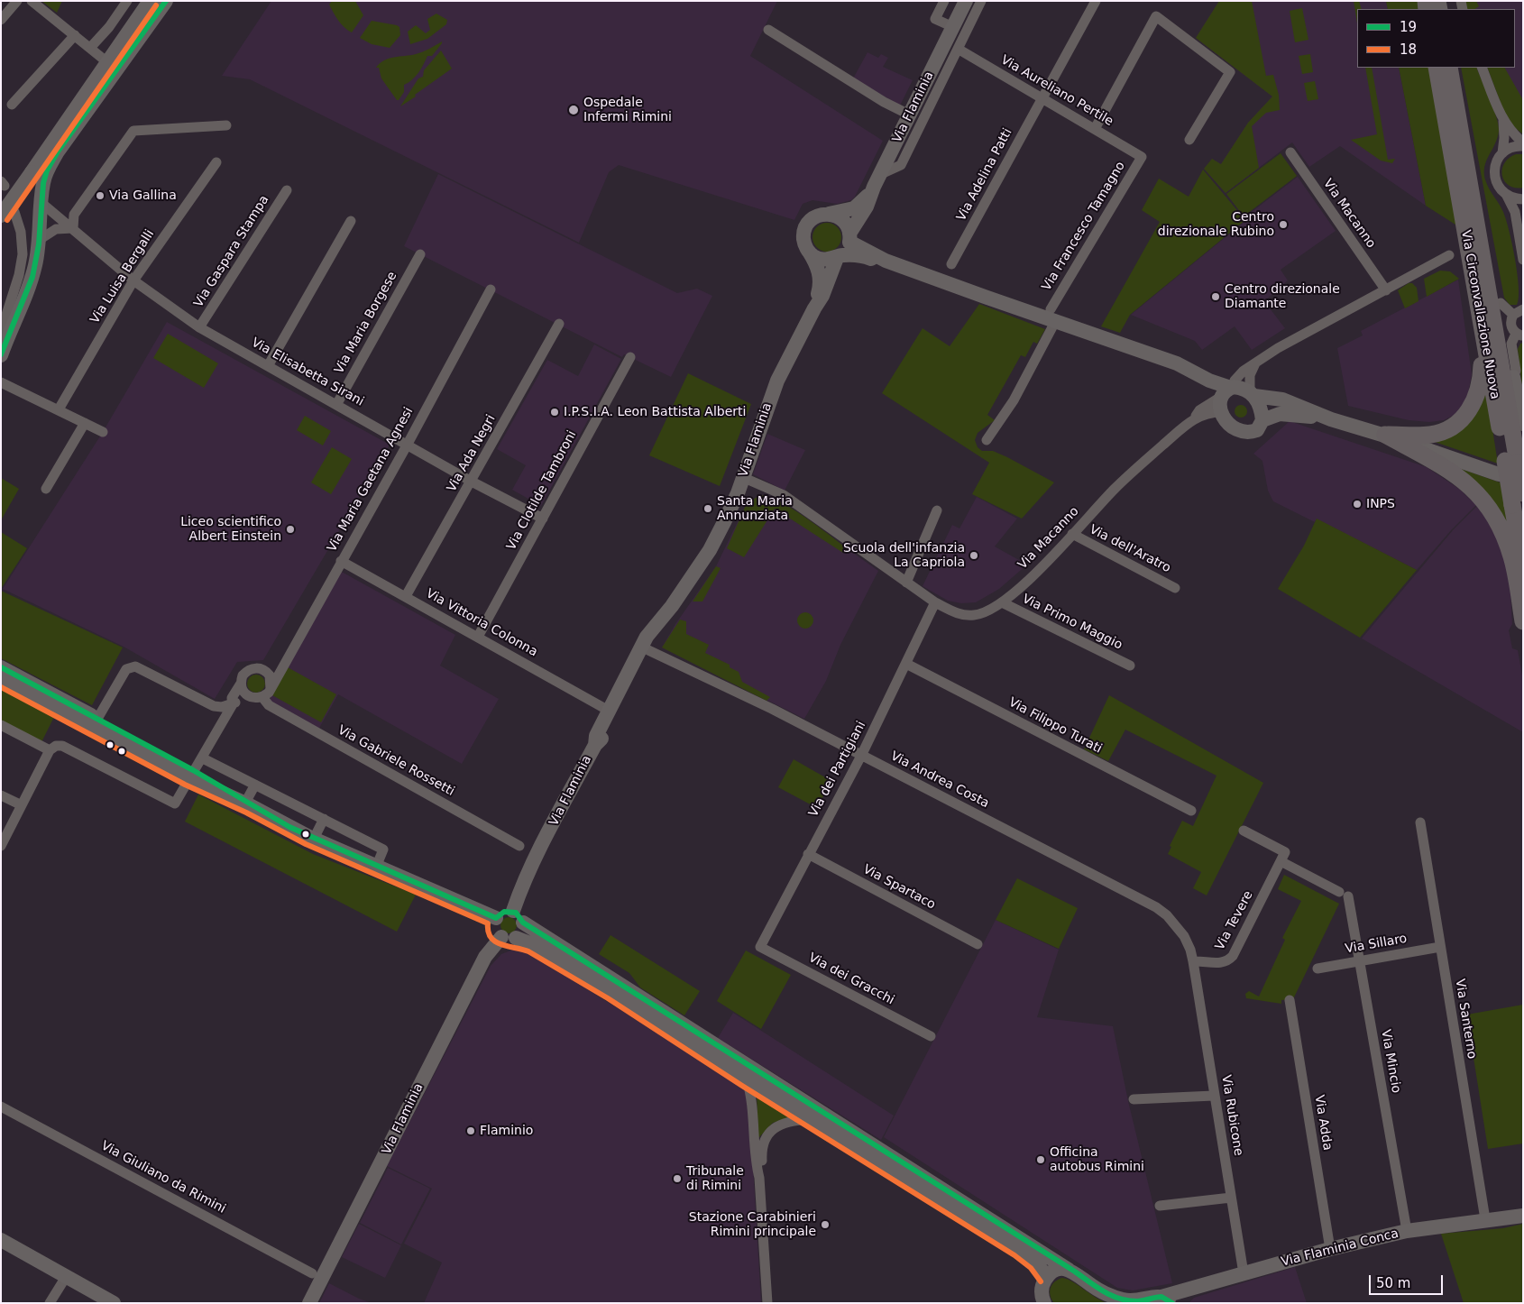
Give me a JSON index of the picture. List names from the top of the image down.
{
  "streets": {
    "main road": ["Via Circonvallazione Nuova"],
    "street": [
      "Via Aureliano Pertile",
      "Via Flaminia",
      "Via Adelina Patti",
      "Via Macanno",
      "Via Francesco Tamagno",
      "Via Gaspara Stampa",
      "Via Luisa Bergalli",
      "Via Maria Borgese",
      "Via Elisabetta Sirani",
      "Via Ada Negri",
      "Via Maria Gaetana Agnesi",
      "Via Clotilde Tambroni",
      "Via dell'Aratro",
      "Via Primo Maggio",
      "Via Vittoria Colonna",
      "Via Filippo Turati",
      "Via Gabriele Rossetti",
      "Via dei Partigiani",
      "Via Andrea Costa",
      "Via Spartaco",
      "Via Tevere",
      "Via Sillaro",
      "Via dei Gracchi",
      "Via Santerno",
      "Via Mincio",
      "Via Rubicone",
      "Via Adda",
      "Via Giuliano da Rimini",
      "Via Flaminia Conca"
    ]
  },
  "crossings": [
    ["Via Aureliano Pertile", "Via Adelina Patti"],
    ["Via Aureliano Pertile", "Via Francesco Tamagno"],
    ["Via Flaminia", "Via Macanno"],
    ["Via Flaminia", "Via Vittoria Colonna"],
    ["Via Flaminia", "Via Andrea Costa"],
    ["Via Macanno", "Via dell'Aratro"],
    ["Via Macanno", "Via Primo Maggio"],
    ["Via Macanno", "Via dei Partigiani"],
    ["Via Gaspara Stampa", "Via Elisabetta Sirani"],
    ["Via Luisa Bergalli", "Via Elisabetta Sirani"],
    ["Via Maria Borgese", "Via Elisabetta Sirani"],
    ["Via Elisabetta Sirani", "Via Ada Negri"],
    ["Via Elisabetta Sirani", "Via Maria Gaetana Agnesi"],
    ["Via Elisabetta Sirani", "Via Clotilde Tambroni"],
    ["Via Ada Negri", "Via Vittoria Colonna"],
    ["Via Maria Gaetana Agnesi", "Via Vittoria Colonna"],
    ["Via Maria Gaetana Agnesi", "Via Gabriele Rossetti"],
    ["Via Clotilde Tambroni", "Via Vittoria Colonna"],
    ["Via Filippo Turati", "Via dei Partigiani"],
    ["Via dei Partigiani", "Via Andrea Costa"],
    ["Via dei Partigiani", "Via Spartaco"],
    ["Via dei Partigiani", "Via dei Gracchi"],
    ["Via Andrea Costa", "Via Tevere"],
    ["Via Andrea Costa", "Via Rubicone"],
    ["Via Tevere", "Via Mincio"],
    ["Via Tevere", "Via Rubicone"],
    ["Via Sillaro", "Via Santerno"],
    ["Via Sillaro", "Via Mincio"],
    ["Via Santerno", "Via Flaminia Conca"],
    ["Via Mincio", "Via Flaminia Conca"],
    ["Via Rubicone", "Via Flaminia Conca"],
    ["Via Adda", "Via Flaminia Conca"]
  ],
  "places": [
    "Ospedale Infermi Rimini",
    "Via Gallina",
    "Centro direzionale Rubino",
    "Centro direzionale Diamante",
    "I.P.S.I.A. Leon Battista Alberti",
    "INPS",
    "Santa Maria Annunziata",
    "Liceo scientifico Albert Einstein",
    "Scuola dell'infanzia La Capriola",
    "Flaminio",
    "Officina autobus Rimini",
    "Tribunale di Rimini",
    "Stazione Carabinieri Rimini principale"
  ],
  "lines": ["transit line 19", "transit line 18"],
  "legend": ["19", "18"],
  "scale_bar": "50 m"
}
